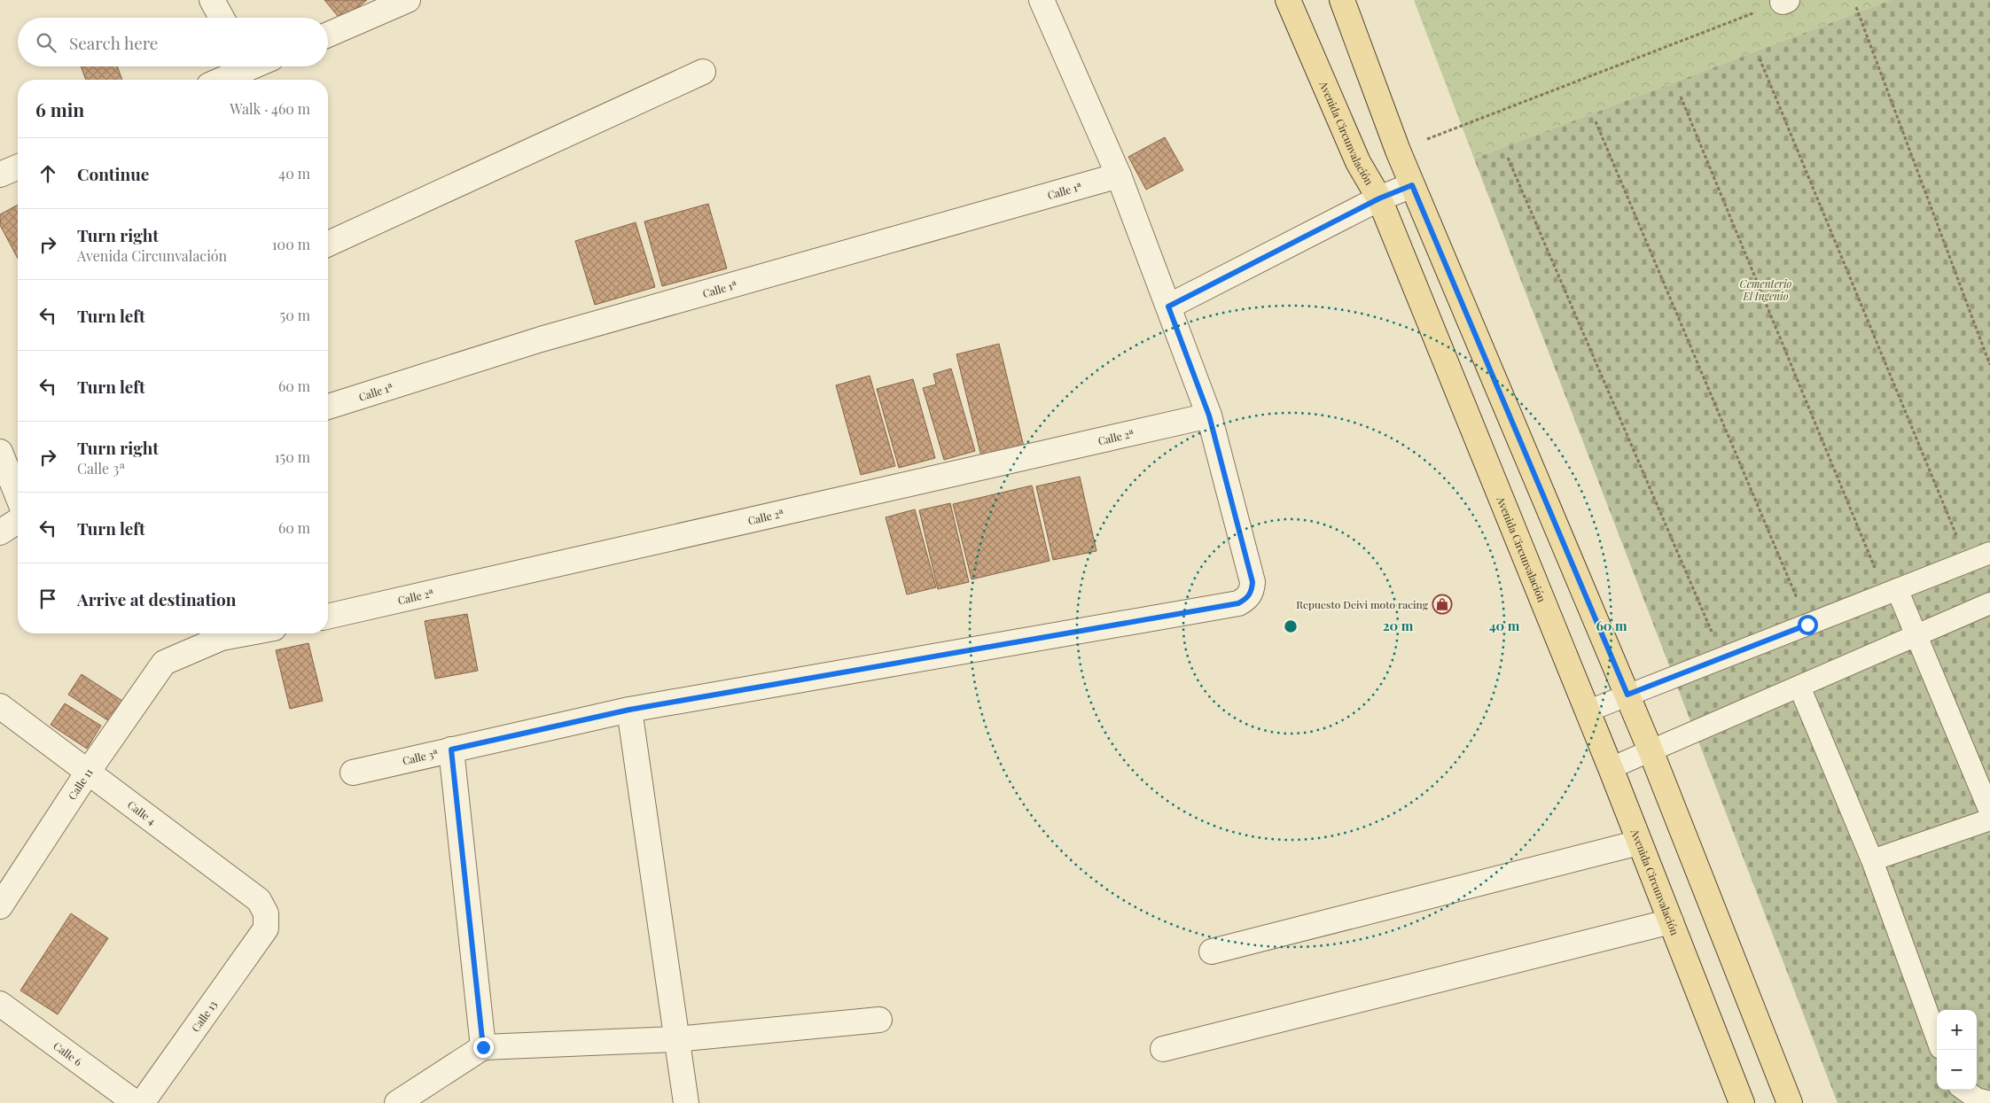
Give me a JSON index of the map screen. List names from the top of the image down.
{
  "streets": {
    "main road": ["Avenida Circunvalación"],
    "street": [
      "Calle 1ª",
      "Calle 2ª",
      "Calle 3ª",
      "Calle 11",
      "Calle 4",
      "Calle 13",
      "Calle 6"
    ]
  },
  "crossings": [
    ["Calle 2ª", "Calle 3ª"],
    ["Calle 11", "Calle 4"],
    ["Calle 4", "Calle 13"]
  ],
  "parks": ["Cementerio El Ingenio"],
  "places": {
    "shop": ["Repuesto Deivi moto racing"]
  },
  "page": {
    "search": "Search here",
    "heading": ["6 min", "Walk · 460 m"],
    "list": [
      ["Continue", "40 m"],
      ["Turn right", "Avenida Circunvalación", "100 m"],
      ["Turn left", "50 m"],
      ["Turn left", "60 m"],
      ["Turn right", "Calle 3ª", "150 m"],
      ["Turn left", "60 m"],
      "Arrive at destination"
    ],
    "map_buttons": ["+", "−"]
  },
  "rings": ["20 m", "40 m", "60 m"]
}
